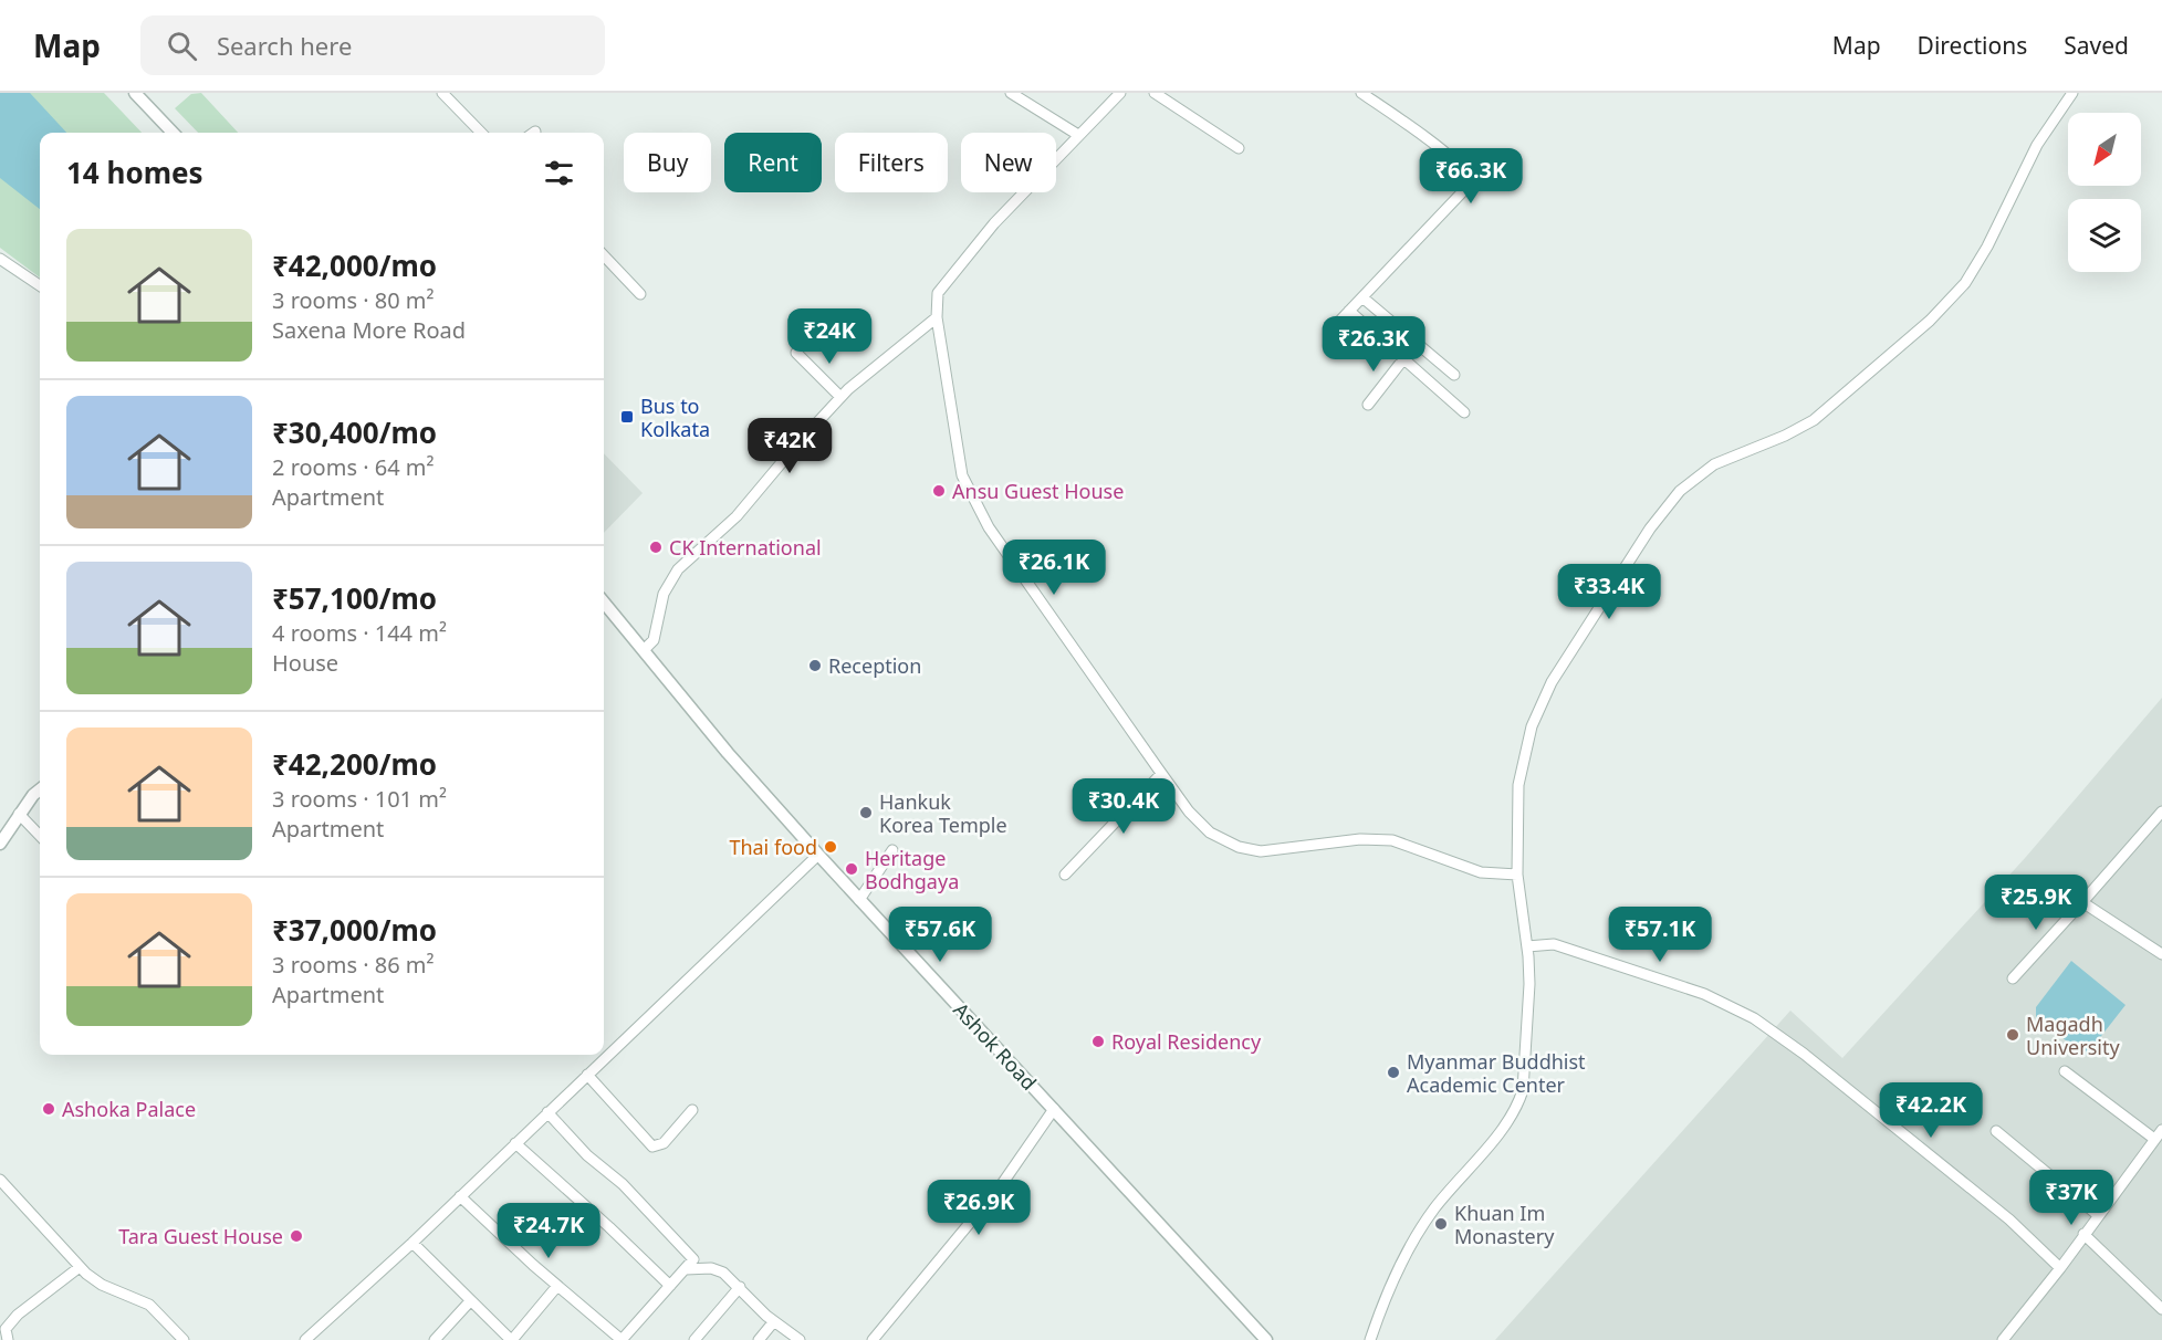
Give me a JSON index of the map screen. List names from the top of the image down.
{
  "streets": {
    "street": ["Ashok Road"]
  },
  "places": {
    "transit": ["Bus to Kolkata"],
    "other": [
      "Ansu Guest House",
      "CK International",
      "Reception",
      "Hankuk Korea Temple",
      "Thai food",
      "Heritage Bodhgaya",
      "Magadh University",
      "Royal Residency",
      "Myanmar Buddhist Academic Center",
      "Ashoka Palace",
      "Khuan Im Monastery",
      "Tara Guest House"
    ]
  },
  "north": "bottom left",
  "page": {
    "header": "Map",
    "search": "Search here",
    "nav": ["Map", "Directions", "Saved"],
    "chip": [
      "Buy",
      "Rent",
      "Filters",
      "New"
    ],
    "heading": "14 homes",
    "price": [
      "₹66.3K",
      "₹24K",
      "₹26.3K",
      "₹42K",
      "₹26.1K",
      "₹33.4K",
      "₹30.4K",
      "₹25.9K",
      "₹57.6K",
      "₹57.1K",
      "₹42.2K",
      "₹37K",
      "₹26.9K",
      "₹24.7K"
    ],
    "list": [
      {
        "name": "₹42,000/mo",
        "note": "3 rooms · 80 m² · Saxena More Road"
      },
      {
        "name": "₹30,400/mo",
        "note": "2 rooms · 64 m² · Apartment"
      },
      {
        "name": "₹57,100/mo",
        "note": "4 rooms · 144 m² · House"
      },
      {
        "name": "₹42,200/mo",
        "note": "3 rooms · 101 m² · Apartment"
      },
      {
        "name": "₹37,000/mo",
        "note": "3 rooms · 86 m² · Apartment"
      }
    ]
  }
}
